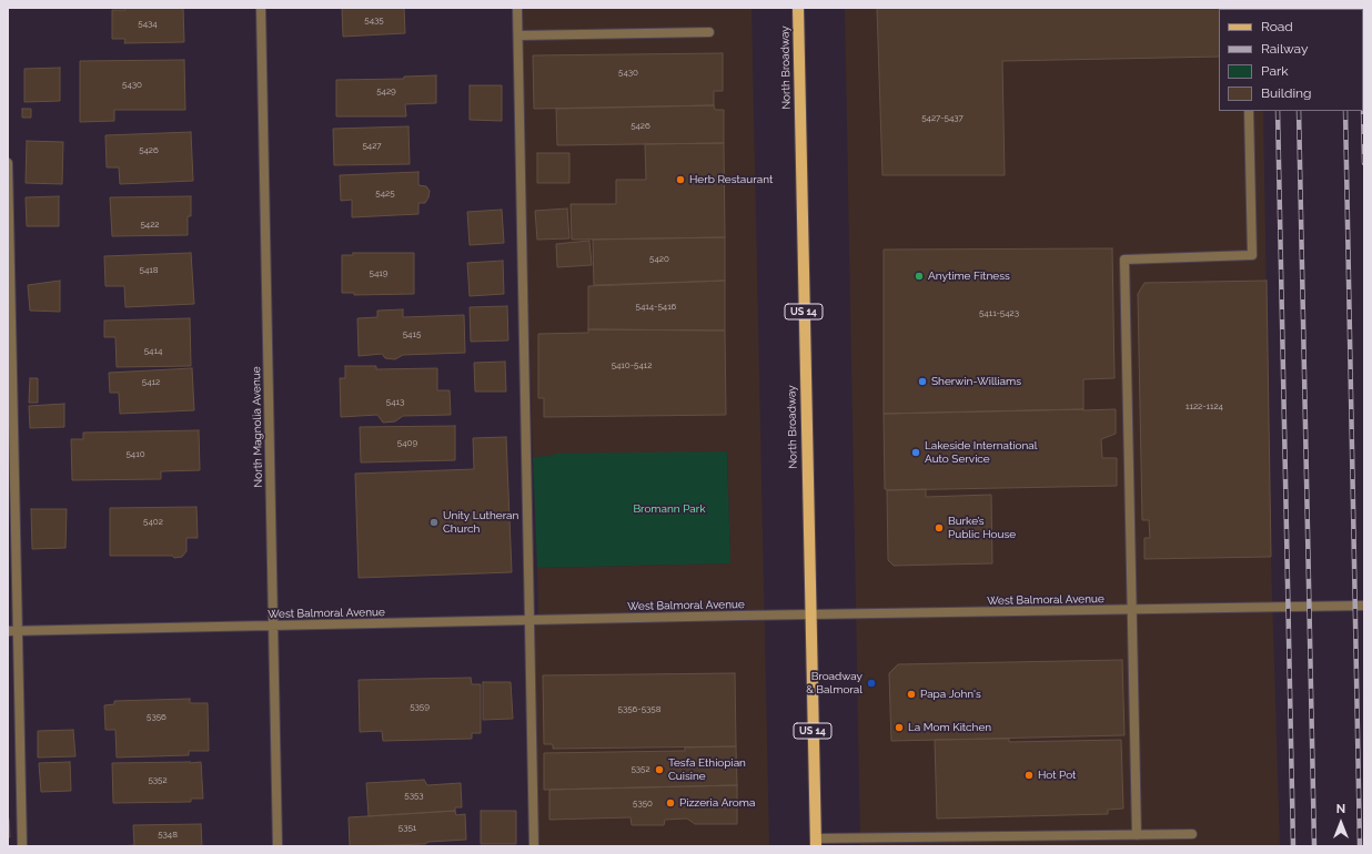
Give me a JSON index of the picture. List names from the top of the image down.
{
  "streets": {
    "main road": ["North Broadway", "US 14"],
    "street": ["North Magnolia Avenue", "West Balmoral Avenue"]
  },
  "crossings": [
    ["North Broadway", "West Balmoral Avenue"],
    ["North Magnolia Avenue", "West Balmoral Avenue"]
  ],
  "parks": ["Bromann Park"],
  "places": [
    "Herb Restaurant",
    "Anytime Fitness",
    "Sherwin-Williams",
    "Lakeside International Auto Service",
    "Unity Lutheran Church",
    "Burke’s Public House",
    "Broadway & Balmoral",
    "Papa John's",
    "La Mom Kitchen",
    "Tesfa Ethiopian Cuisine",
    "Hot Pot",
    "Pizzeria Aroma"
  ],
  "house_numbers": [
    "5435",
    "5434",
    "5430",
    "5430",
    "5429",
    "5427-5437",
    "5426",
    "5427",
    "5426",
    "5425",
    "5422",
    "5420",
    "5418",
    "5419",
    "5414-5416",
    "5411-5423",
    "5415",
    "5414",
    "5410-5412",
    "5412",
    "5413",
    "1122-1124",
    "5409",
    "5410",
    "5402",
    "5359",
    "5356-5358",
    "5356",
    "5352",
    "5352",
    "5353",
    "5350",
    "5351",
    "5348"
  ],
  "legend": [
    "Road",
    "Railway",
    "Park",
    "Building"
  ],
  "north": "top"
}
